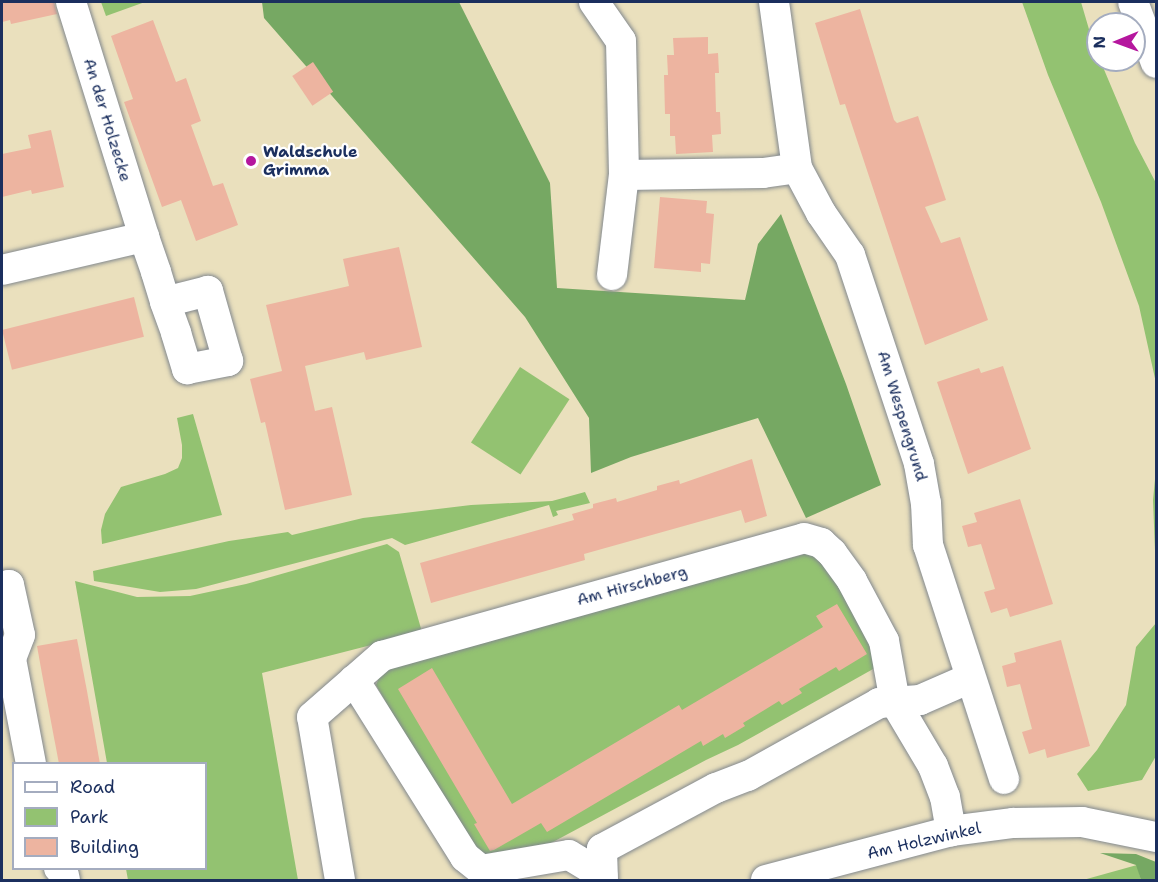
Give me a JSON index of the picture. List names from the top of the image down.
{
  "streets": {
    "street": [
      "An der Holzecke",
      "Am Wespengrund",
      "Am Hirschberg",
      "Am Holzwinkel"
    ]
  },
  "crossings": [
    ["Am Hirschberg", "Am Holzwinkel"]
  ],
  "places": ["Waldschule Grimma"],
  "legend": ["Road", "Park", "Building"],
  "north": "left"
}
